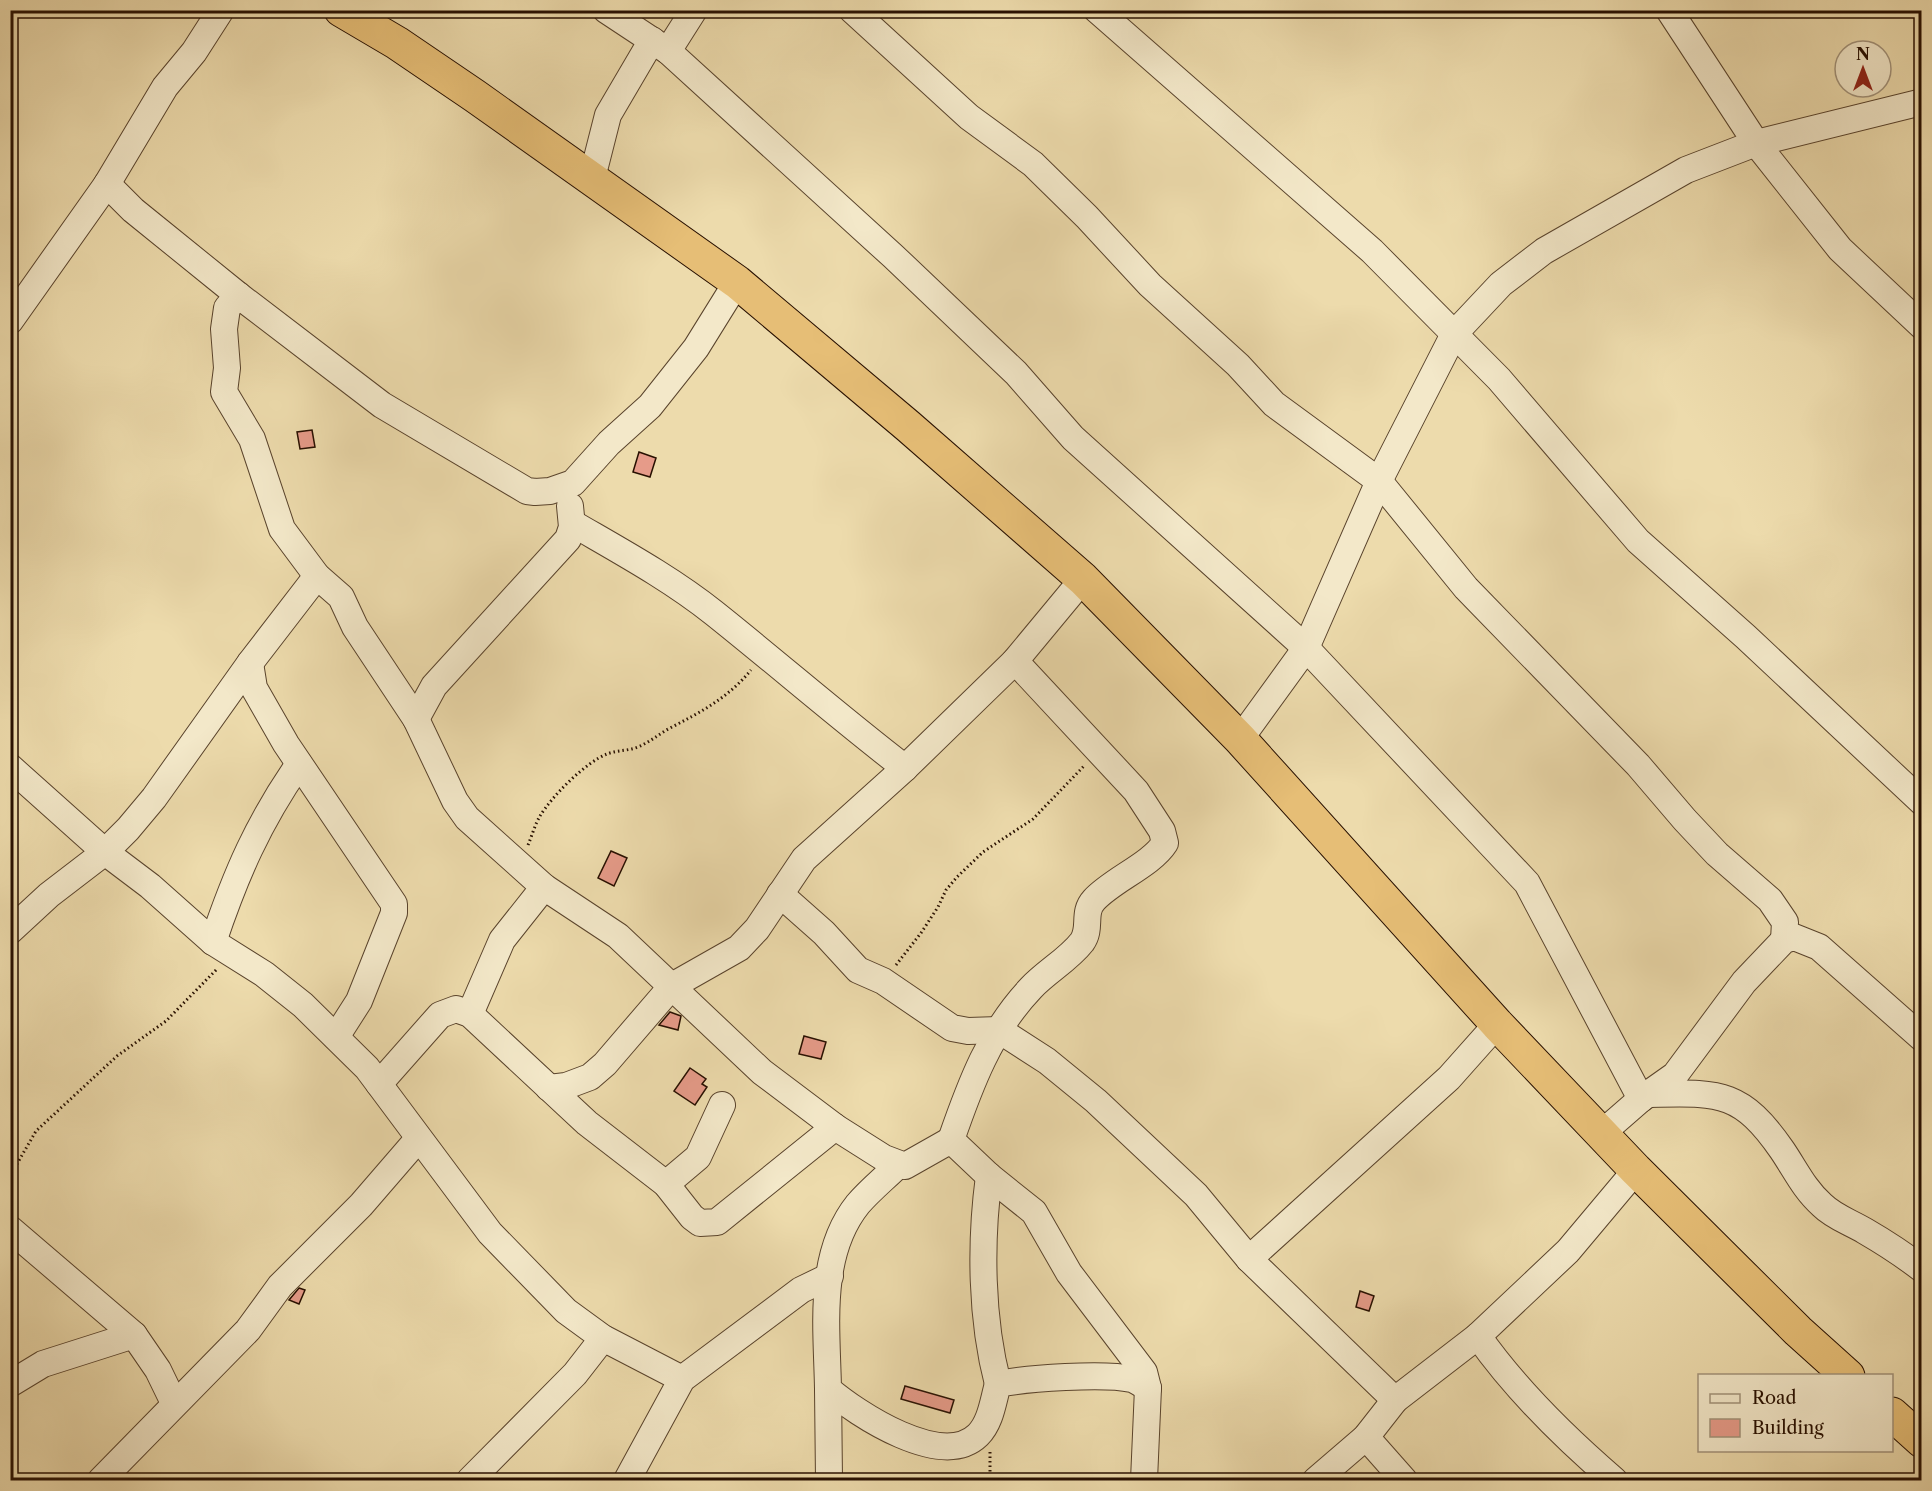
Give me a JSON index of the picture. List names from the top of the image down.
{
  "legend": ["Road", "Building"],
  "north": "top"
}
